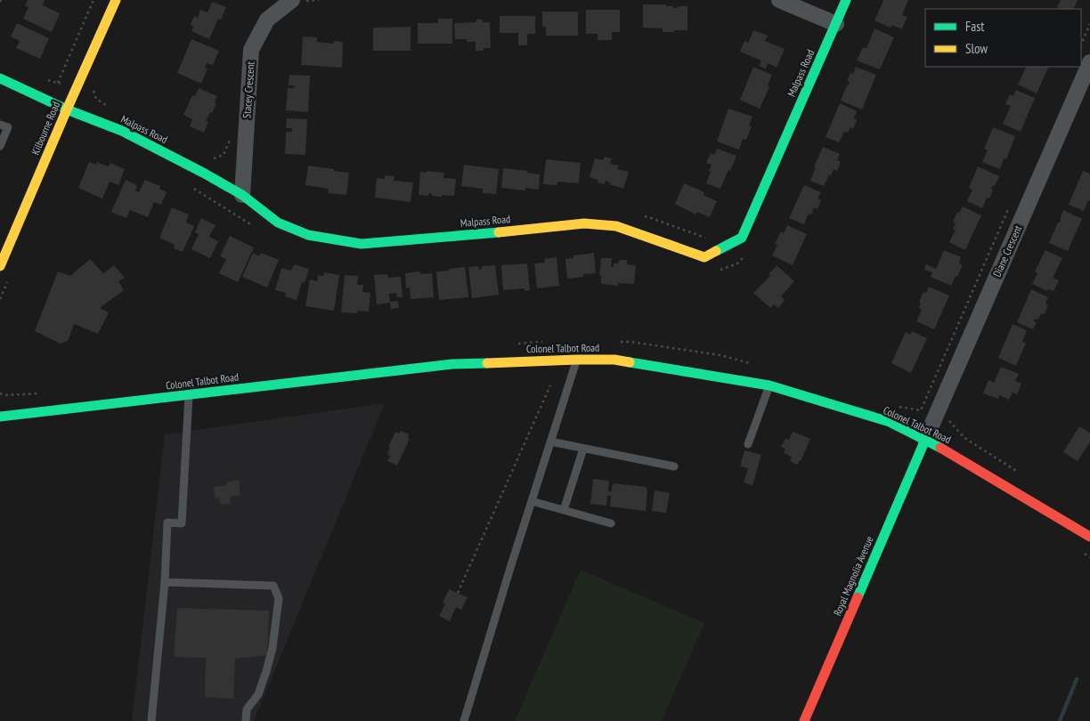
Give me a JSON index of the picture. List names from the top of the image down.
{
  "streets": {
    "street": [
      "Malpass Road",
      "Stacey Crescent",
      "Kilbourne Road",
      "Diane Crescent",
      "Colonel Talbot Road",
      "Royal Magnolia Avenue"
    ]
  },
  "crossings": [
    ["Malpass Road", "Stacey Crescent"],
    ["Malpass Road", "Kilbourne Road"],
    ["Diane Crescent", "Colonel Talbot Road"],
    ["Diane Crescent", "Royal Magnolia Avenue"],
    ["Colonel Talbot Road", "Royal Magnolia Avenue"]
  ],
  "legend": ["Fast", "Slow"]
}
